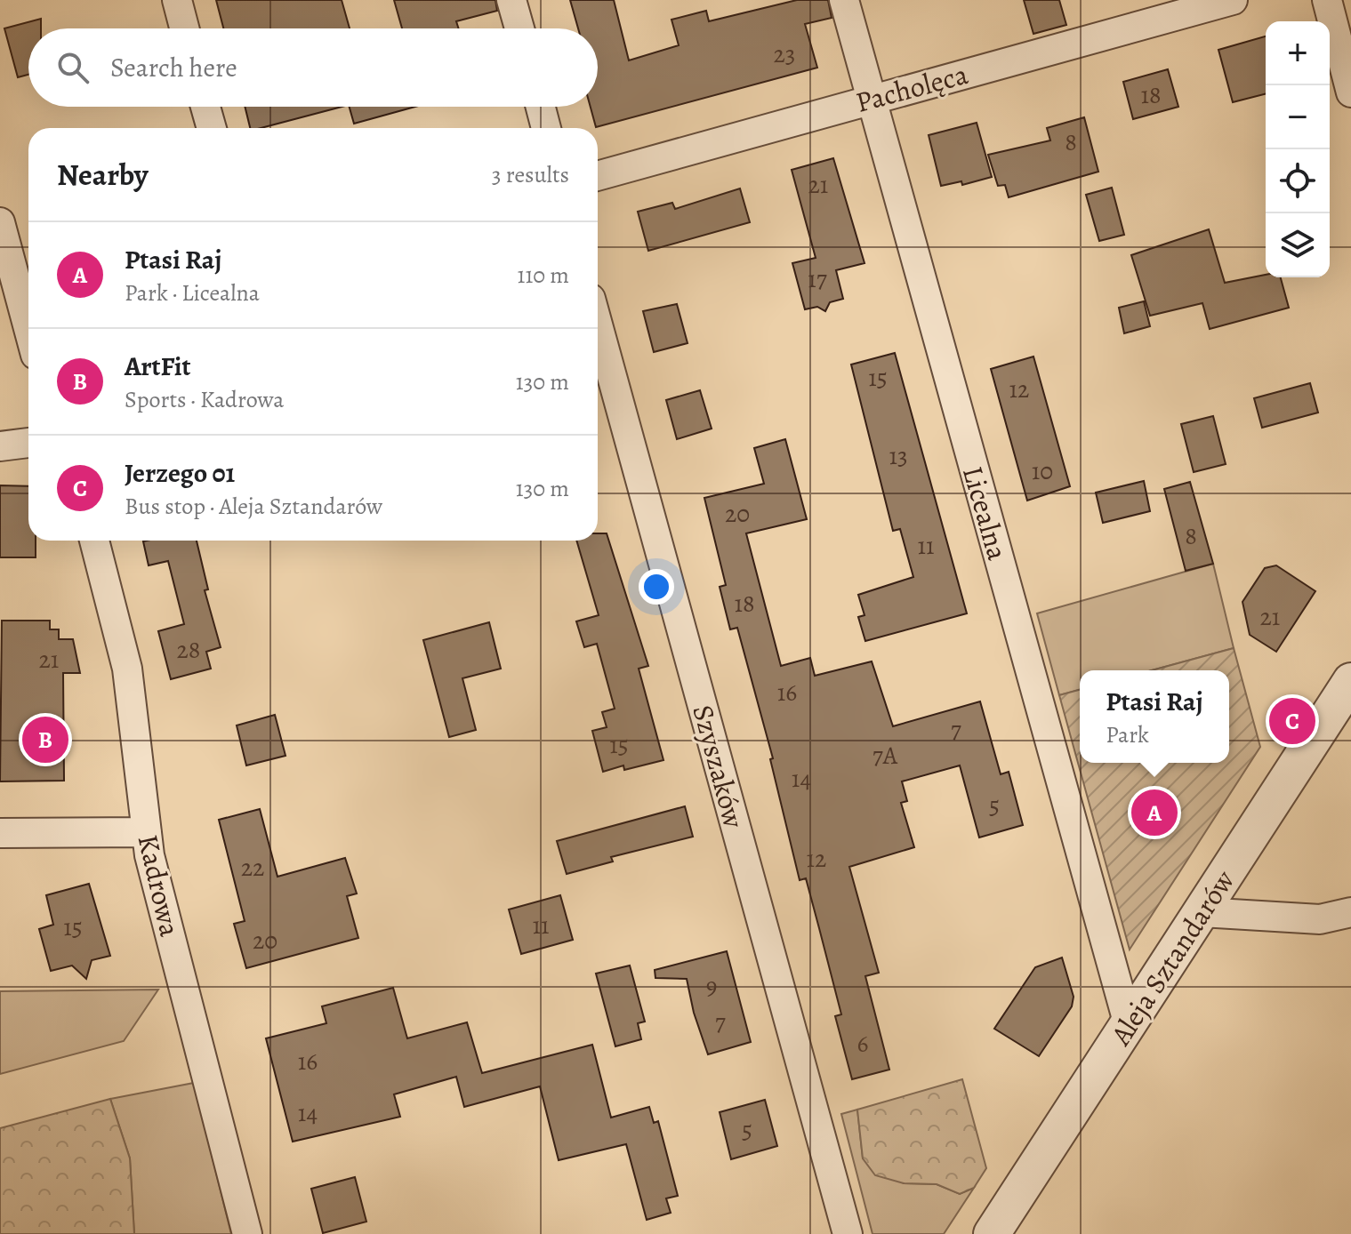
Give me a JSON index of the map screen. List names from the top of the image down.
{
  "streets": {
    "street": [
      "Pacholęca",
      "Licealna",
      "Szyszaków",
      "Kadrowa",
      "Aleja Sztandarów"
    ]
  },
  "crossings": [
    ["Pacholęca", "Licealna"],
    ["Licealna", "Aleja Sztandarów"]
  ],
  "house_numbers": [
    "23",
    "18",
    "8",
    "21",
    "17",
    "15",
    "12",
    "13",
    "10",
    "20",
    "8",
    "11",
    "18",
    "21",
    "28",
    "21",
    "16",
    "7",
    "15",
    "7A",
    "14",
    "5",
    "12",
    "22",
    "11",
    "15",
    "20",
    "9",
    "7",
    "6",
    "16",
    "14",
    "5"
  ],
  "page": {
    "map_buttons": ["+", "−"],
    "search": "Search here",
    "heading": ["Nearby", "3 results"],
    "list": [
      {
        "mark": "A",
        "name": "Ptasi Raj",
        "note": "Park · Licealna",
        "value": "110 m"
      },
      {
        "mark": "B",
        "name": "ArtFit",
        "note": "Sports · Kadrowa",
        "value": "130 m"
      },
      {
        "mark": "C",
        "name": "Jerzego 01",
        "note": "Bus stop · Aleja Sztandarów",
        "value": "130 m"
      }
    ],
    "popup": ["Ptasi Raj", "Park"],
    "pins": ["C", "B", "A"]
  }
}
